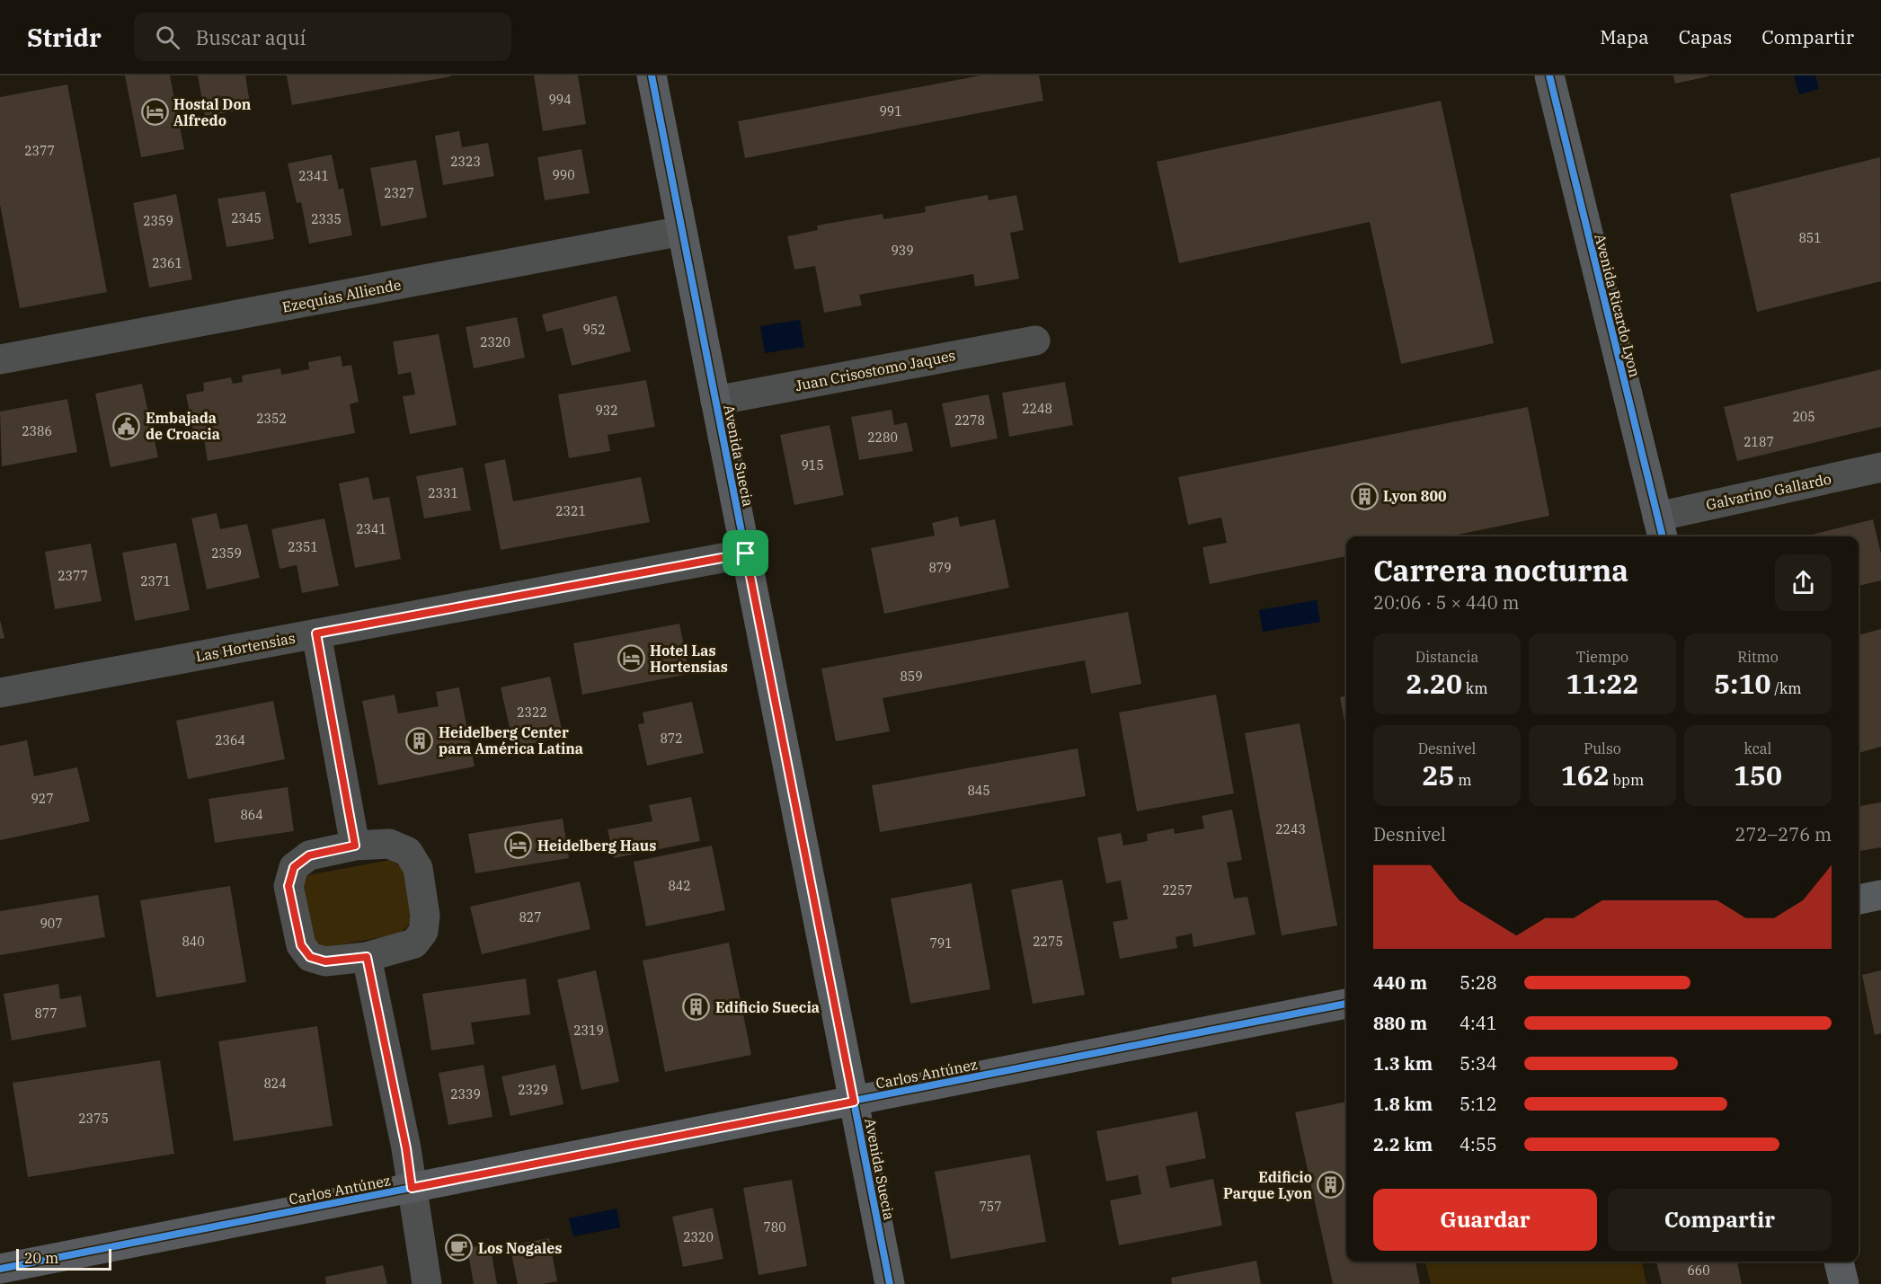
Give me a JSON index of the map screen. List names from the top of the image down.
{
  "streets": {
    "street": [
      "Ezequías Alliende",
      "Avenida Ricardo Lyon",
      "Juan Crisostomo Jaques",
      "Avenida Suecia",
      "Galvarino Gallardo",
      "Las Hortensias",
      "Carlos Antúnez"
    ]
  },
  "crossings": [
    ["Ezequías Alliende", "Avenida Suecia"],
    ["Avenida Ricardo Lyon", "Galvarino Gallardo"],
    ["Juan Crisostomo Jaques", "Avenida Suecia"],
    ["Avenida Suecia", "Las Hortensias"],
    ["Avenida Suecia", "Carlos Antúnez"]
  ],
  "places": {
    "hotel": ["Hostal Don Alfredo", "Hotel Las Hortensias", "Heidelberg Haus"],
    "public building": ["Embajada de Croacia"],
    "building": [
      "Lyon 800",
      "Heidelberg Center para América Latina",
      "Edificio Suecia",
      "Edificio Parque Lyon"
    ],
    "cafe": ["Los Nogales"]
  },
  "house_numbers": [
    "994",
    "991",
    "2377",
    "2323",
    "990",
    "2341",
    "2327",
    "2345",
    "2335",
    "2359",
    "851",
    "939",
    "2361",
    "952",
    "2320",
    "2248",
    "932",
    "205",
    "2352",
    "2278",
    "2386",
    "2280",
    "2187",
    "915",
    "2331",
    "2321",
    "2341",
    "2351",
    "2359",
    "879",
    "2377",
    "2371",
    "859",
    "2322",
    "872",
    "2364",
    "845",
    "927",
    "864",
    "2243",
    "842",
    "2257",
    "827",
    "907",
    "840",
    "2275",
    "791",
    "877",
    "2319",
    "824",
    "2329",
    "2339",
    "2375",
    "757",
    "780",
    "2320",
    "660"
  ],
  "scale_bar": "20 m",
  "page": {
    "header": "Stridr",
    "search": "Buscar aquí",
    "nav": ["Mapa", "Capas", "Compartir"],
    "heading": ["Carrera nocturna", "20:06 · 5 × 440 m"],
    "stats": [
      ["Distancia", "2.20 km"],
      ["Tiempo", "11:22"],
      ["Ritmo", "5:10 /km"],
      ["Desnivel", "25 m"],
      ["Pulso", "162 bpm"],
      ["kcal", "150"]
    ],
    "chart": ["Desnivel", "272–276 m"],
    "list": [
      {
        "name": "440 m",
        "note": "5:28"
      },
      {
        "name": "880 m",
        "note": "4:41"
      },
      {
        "name": "1.3 km",
        "note": "5:34"
      },
      {
        "name": "1.8 km",
        "note": "5:12"
      },
      {
        "name": "2.2 km",
        "note": "4:55"
      }
    ],
    "buttons": ["Guardar", "Compartir"],
    "scale": "20 m"
  }
}
